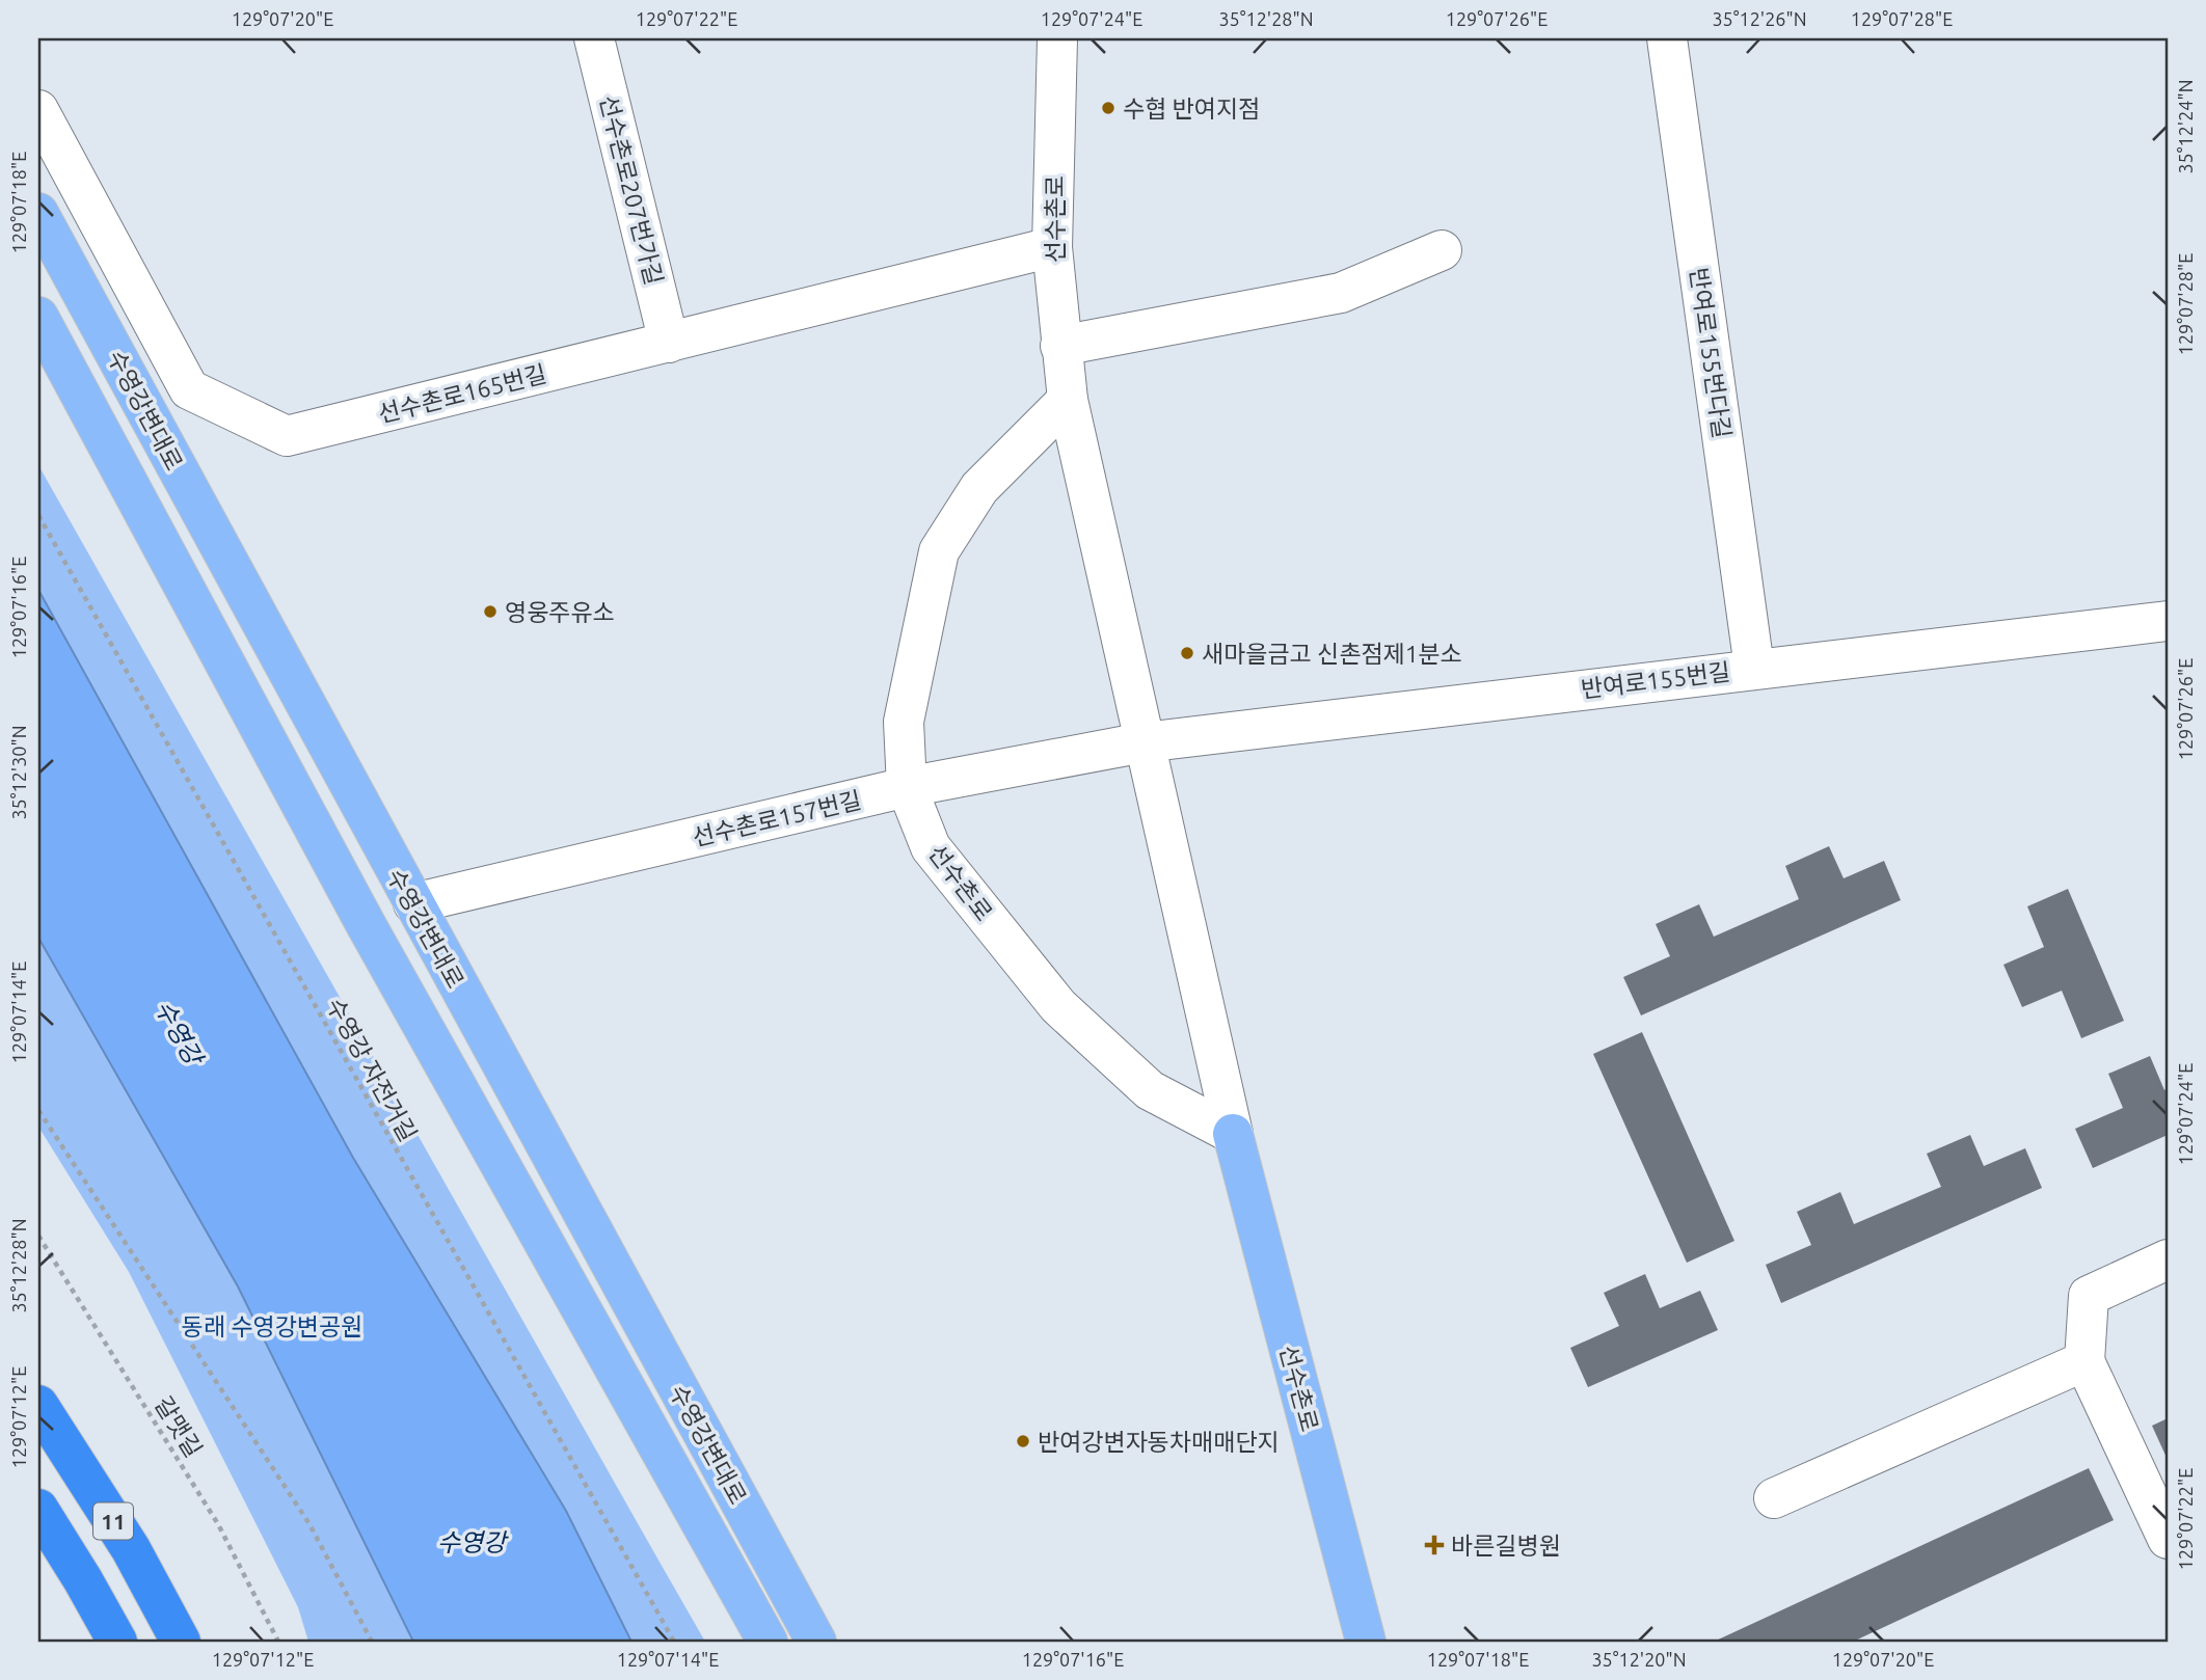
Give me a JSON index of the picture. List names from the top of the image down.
{
  "streets": {
    "highway": ["11"],
    "main road": ["선수촌로", "수영강변대로"],
    "street": [
      "선수촌로207번가길",
      "반여로155번다길",
      "선수촌로165번길",
      "반여로155번길",
      "선수촌로157번길"
    ],
    "path": ["수영강 자전거길", "갈맷길"]
  },
  "crossings": [
    ["선수촌로207번가길", "선수촌로165번길"],
    ["선수촌로", "선수촌로165번길"],
    ["선수촌로", "반여로155번길"],
    ["선수촌로", "선수촌로157번길"],
    ["반여로155번다길", "반여로155번길"],
    ["수영강변대로", "선수촌로157번길"],
    ["반여로155번길", "선수촌로157번길"]
  ],
  "water": ["수영강"],
  "parks": ["동래 수영강변공원"],
  "places": {
    "other": [
      "수협 반여지점",
      "영웅주유소",
      "새마을금고 신촌점제1분소",
      "반여강변자동차매매단지"
    ],
    "health": ["바른길병원"]
  },
  "coordinates": [
    "129°07'20\"E",
    "129°07'22\"E",
    "129°07'24\"E",
    "35°12'28\"N",
    "129°07'26\"E",
    "35°12'26\"N",
    "129°07'28\"E",
    "35°12'24\"N",
    "129°07'18\"E",
    "129°07'16\"E",
    "35°12'30\"N",
    "129°07'14\"E",
    "129°07'12\"E",
    "35°12'20\"N"
  ]
}
